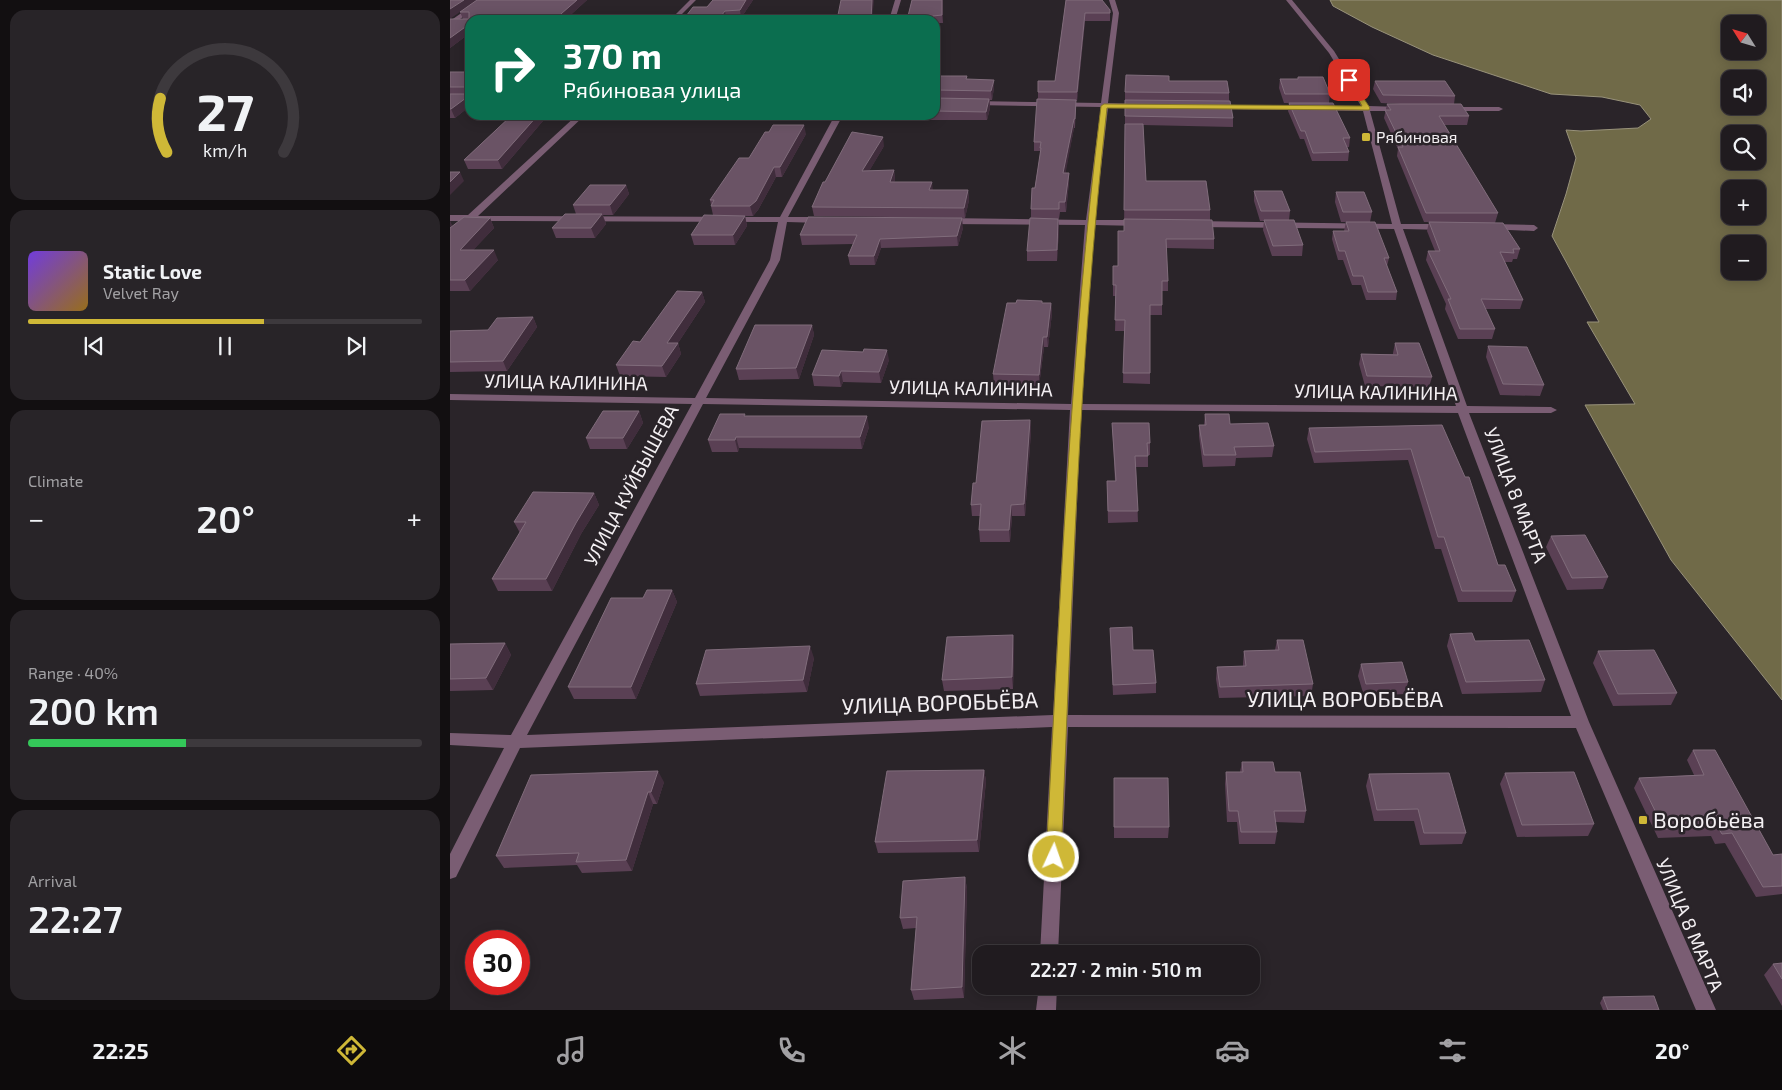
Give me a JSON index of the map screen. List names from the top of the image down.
{
  "streets": {
    "street": [
      "УЛИЦА КАЛИНИНА",
      "УЛИЦА КУЙБЫШЕВА",
      "УЛИЦА 8 МАРТА",
      "УЛИЦА ВОРОБЬЁВА"
    ]
  },
  "crossings": [
    ["УЛИЦА КАЛИНИНА", "УЛИЦА КУЙБЫШЕВА"],
    ["УЛИЦА КАЛИНИНА", "УЛИЦА 8 МАРТА"],
    ["УЛИЦА КУЙБЫШЕВА", "УЛИЦА ВОРОБЬЁВА"],
    ["УЛИЦА 8 МАРТА", "УЛИЦА ВОРОБЬЁВА"]
  ],
  "places": {
    "transit": ["Рябиновая", "Воробьёва"]
  },
  "north": "top left",
  "page": {
    "map_buttons": ["+", "−"],
    "turn": ["370 m", "Рябиновая улица"],
    "song": ["Static Love", "Velvet Ray"],
    "tile": [
      "Climate",
      ["Range · 40%", "200 km"],
      ["Arrival", "22:27"]
    ],
    "heat": ["−", "20°", "+"],
    "limit": "30",
    "trip": "22:27 · 2 min · 510 m",
    "tabs": ["22:25", "20°"],
    "gauge": ["27", "km/h"]
  }
}
